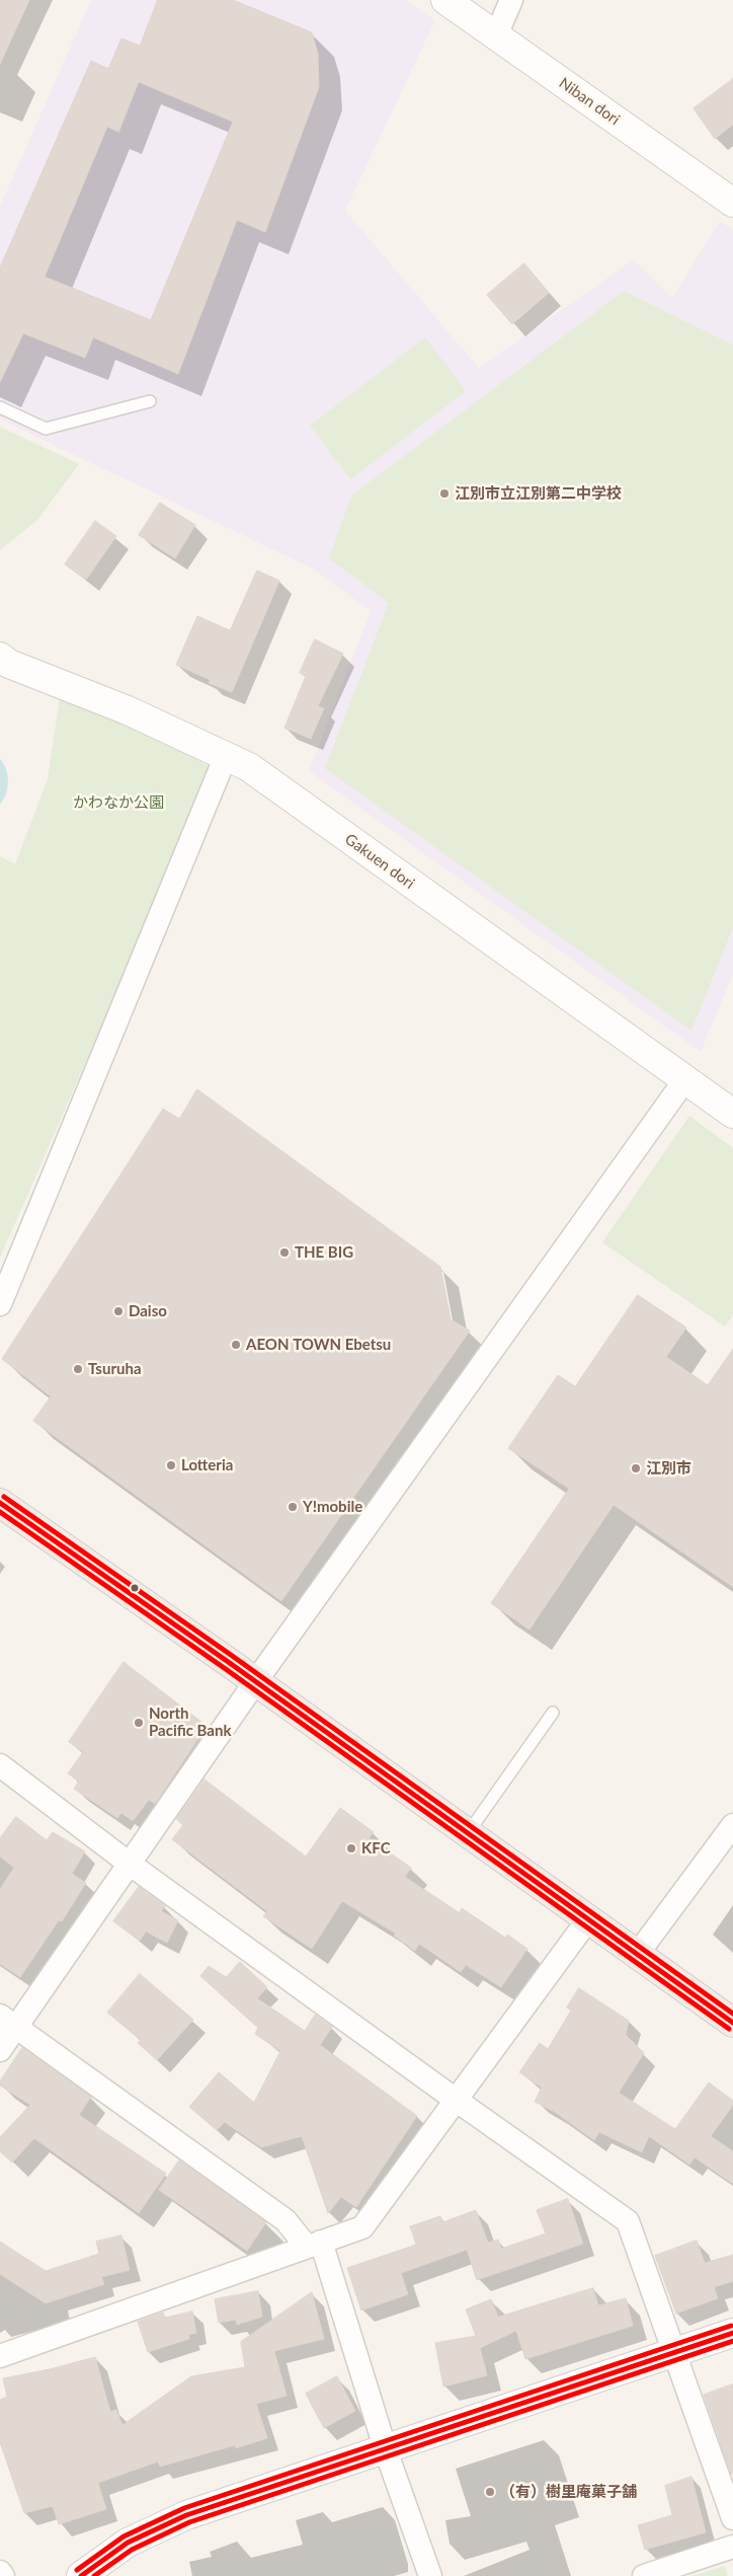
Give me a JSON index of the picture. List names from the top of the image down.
{
  "streets": {
    "street": ["Niban dori", "Gakuen dori"]
  },
  "parks": ["かわなか公園"],
  "places": [
    "江別市立江別第二中学校",
    "THE BIG",
    "Daiso",
    "AEON TOWN Ebetsu",
    "Tsuruha",
    "Lotteria",
    "江別市",
    "Y!mobile",
    "North Pacific Bank",
    "KFC",
    "（有）樹里庵菓子舗"
  ]
}
